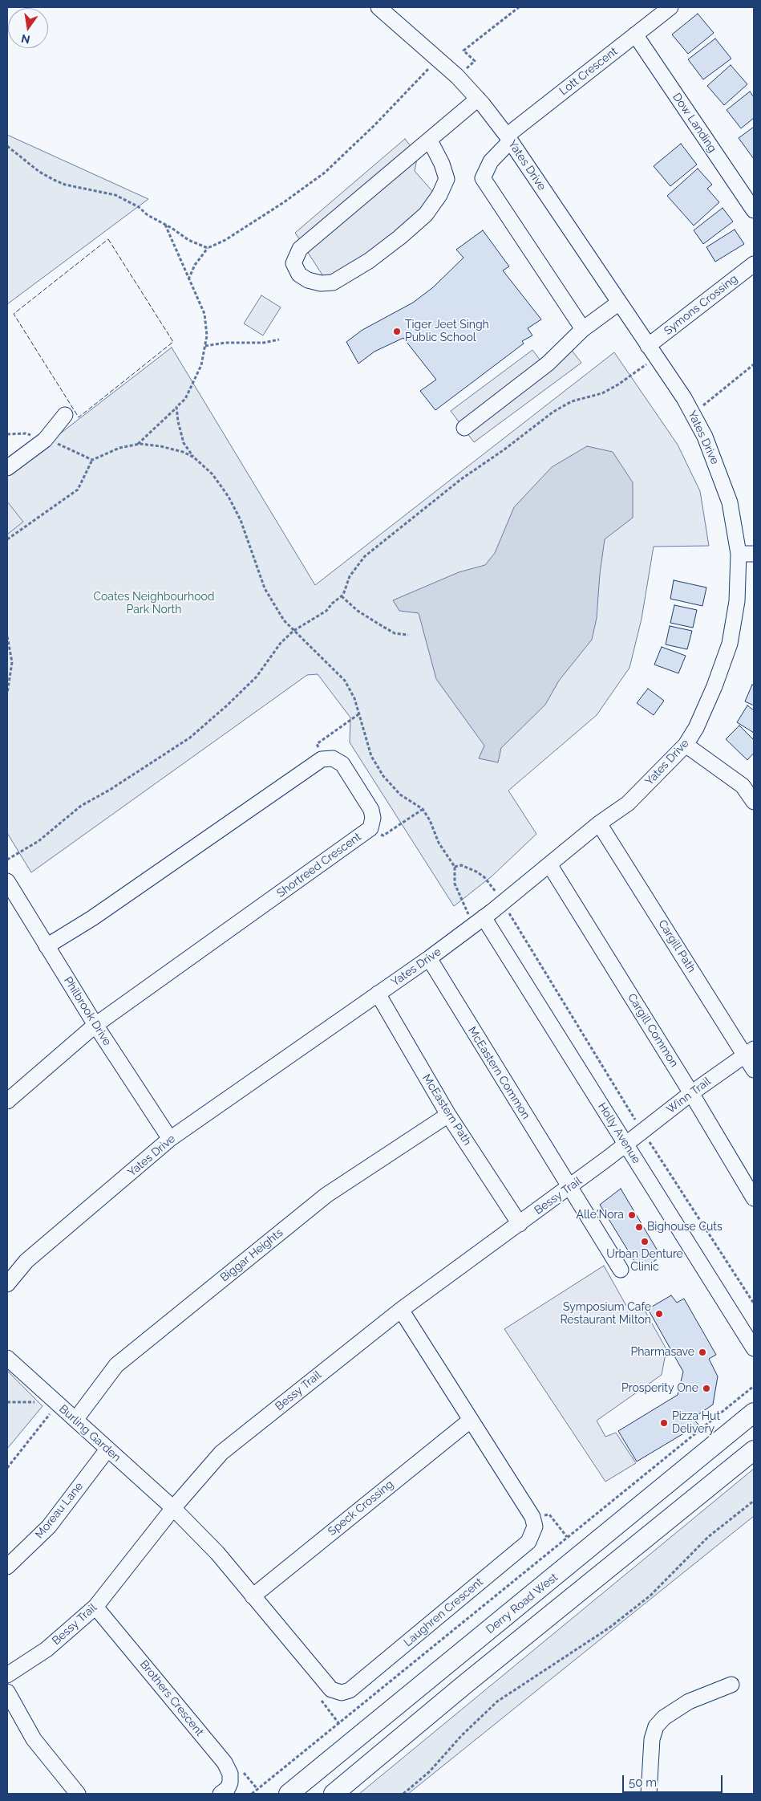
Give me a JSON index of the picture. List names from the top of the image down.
{
  "streets": {
    "main road": ["Derry Road West"],
    "street": [
      "Lott Crescent",
      "Dow Landing",
      "Yates Drive",
      "Symons Crossing",
      "Shortreed Crescent",
      "Cargill Path",
      "Philbrook Drive",
      "Cargill Common",
      "McEastern Common",
      "Winn Trail",
      "McEastern Path",
      "Holly Avenue",
      "Bessy Trail",
      "Biggar Heights",
      "Burling Garden",
      "Speck Crossing",
      "Moreau Lane",
      "Laughren Crescent",
      "Brothers Crescent"
    ]
  },
  "crossings": [
    ["Lott Crescent", "Dow Landing"],
    ["Lott Crescent", "Yates Drive"],
    ["Yates Drive", "Symons Crossing"],
    ["Yates Drive", "Cargill Path"],
    ["Yates Drive", "Philbrook Drive"],
    ["Yates Drive", "Cargill Common"],
    ["Yates Drive", "McEastern Common"],
    ["Yates Drive", "McEastern Path"],
    ["Yates Drive", "Holly Avenue"],
    ["Shortreed Crescent", "Philbrook Drive"],
    ["Cargill Path", "Winn Trail"],
    ["Cargill Common", "Winn Trail"],
    ["McEastern Common", "Bessy Trail"],
    ["Winn Trail", "Holly Avenue"],
    ["Winn Trail", "Bessy Trail"],
    ["McEastern Path", "Bessy Trail"],
    ["McEastern Path", "Biggar Heights"],
    ["Holly Avenue", "Bessy Trail"],
    ["Bessy Trail", "Burling Garden"],
    ["Bessy Trail", "Brothers Crescent"],
    ["Biggar Heights", "Burling Garden"],
    ["Burling Garden", "Moreau Lane"]
  ],
  "parks": ["Coates Neighbourhood Park North"],
  "places": [
    "Tiger Jeet Singh Public School",
    "Alle'Nora",
    "Bighouse Cuts",
    "Urban Denture Clinic",
    "Symposium Cafe Restaurant Milton",
    "Pharmasave",
    "Prosperity One",
    "Pizza Hut Delivery"
  ],
  "scale_bar": "50 m",
  "north": "bottom"
}
